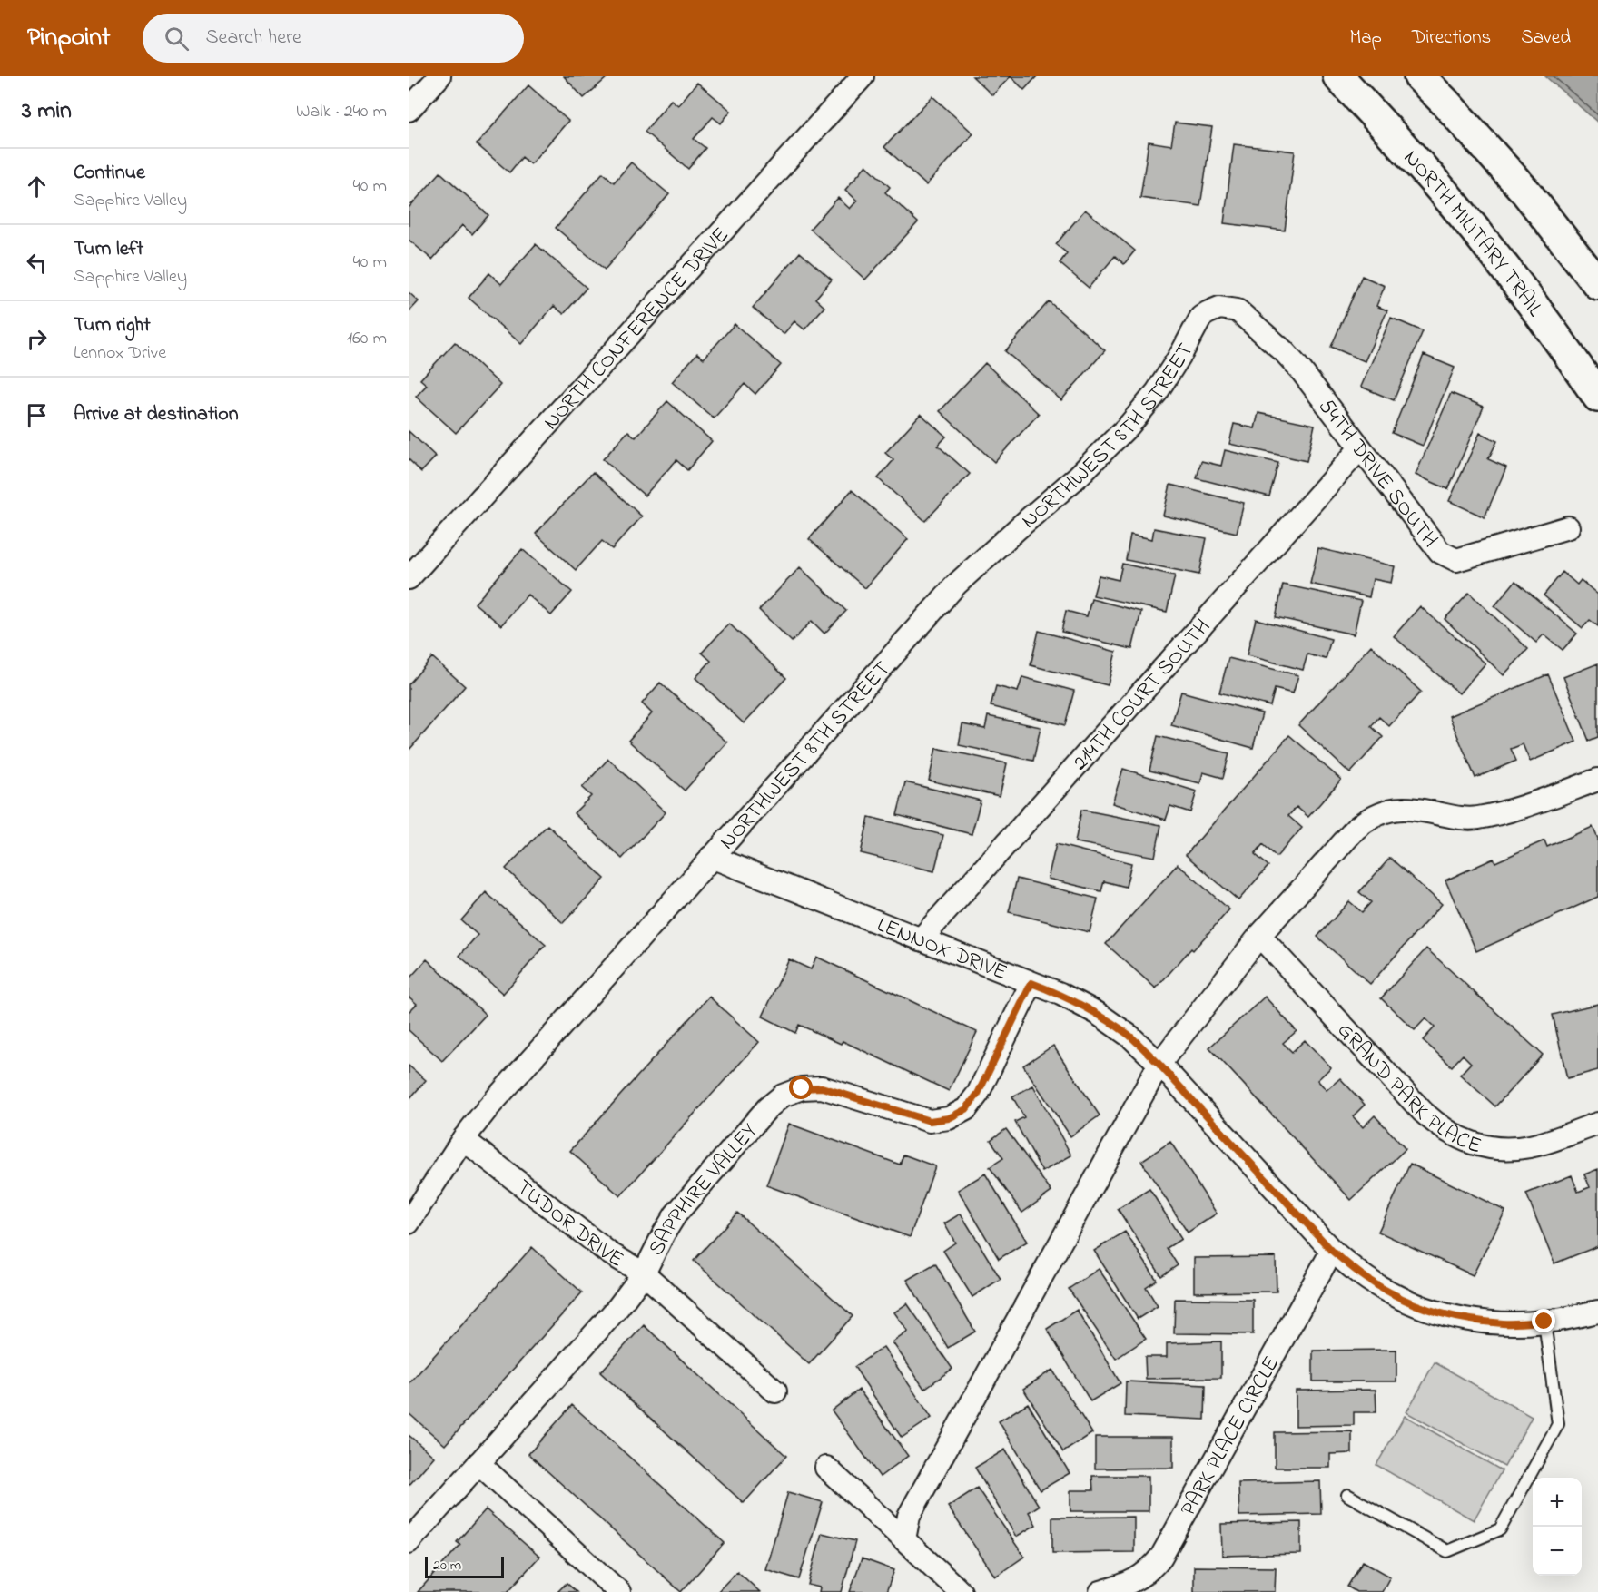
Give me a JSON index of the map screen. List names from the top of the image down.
{
  "streets": {
    "main road": ["NORTH MILITARY TRAIL"],
    "street": [
      "NORTH CONFERENCE DRIVE",
      "NORTHWEST 8TH STREET",
      "54TH DRIVE SOUTH",
      "214TH COURT SOUTH",
      "LENNOX DRIVE",
      "GRAND PARK PLACE",
      "SAPPHIRE VALLEY",
      "TUDOR DRIVE",
      "PARK PLACE CIRCLE"
    ]
  },
  "crossings": [
    ["NORTHWEST 8TH STREET", "54TH DRIVE SOUTH"],
    ["NORTHWEST 8TH STREET", "LENNOX DRIVE"],
    ["NORTHWEST 8TH STREET", "TUDOR DRIVE"],
    ["54TH DRIVE SOUTH", "214TH COURT SOUTH"],
    ["214TH COURT SOUTH", "LENNOX DRIVE"],
    ["LENNOX DRIVE", "SAPPHIRE VALLEY"],
    ["LENNOX DRIVE", "PARK PLACE CIRCLE"],
    ["SAPPHIRE VALLEY", "TUDOR DRIVE"]
  ],
  "scale_bar": "20 m",
  "page": {
    "header": "Pinpoint",
    "search": "Search here",
    "nav": ["Map", "Directions", "Saved"],
    "heading": ["3 min", "Walk · 240 m"],
    "list": [
      ["Continue", "Sapphire Valley", "40 m"],
      ["Turn left", "Sapphire Valley", "40 m"],
      ["Turn right", "Lennox Drive", "160 m"],
      "Arrive at destination"
    ],
    "map_buttons": ["+", "−"],
    "scale": "20 m"
  }
}
